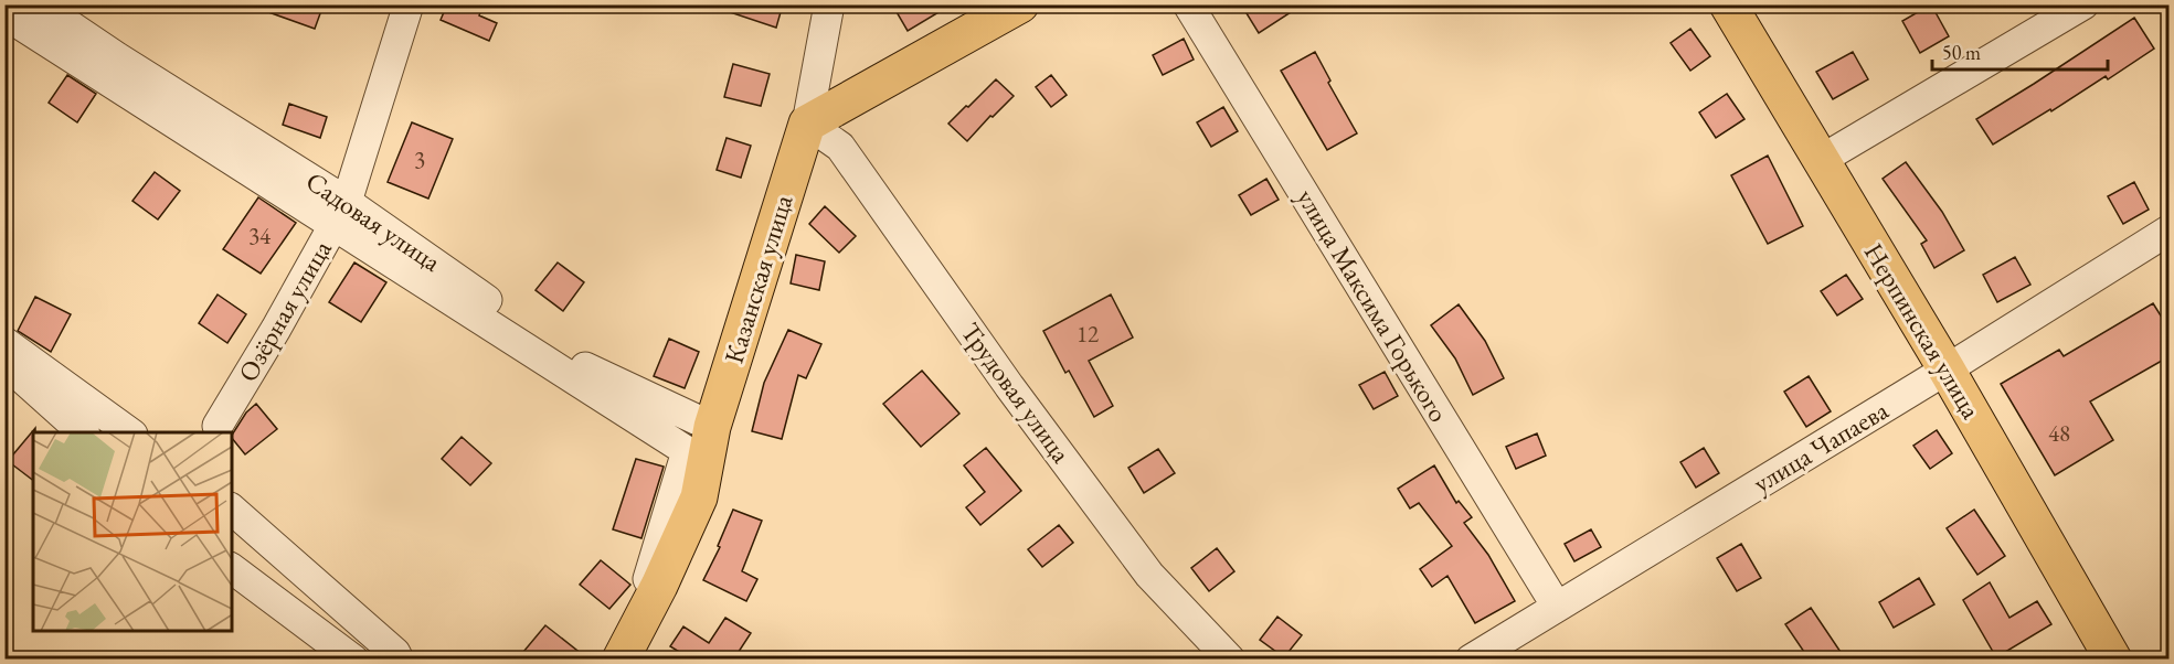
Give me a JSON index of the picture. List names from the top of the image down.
{
  "streets": {
    "main road": ["Казанская улица", "Нерпинская улица"],
    "street": [
      "Садовая улица",
      "улица Максима Горького",
      "Озёрная улица",
      "Трудовая улица",
      "улица Чапаева"
    ]
  },
  "crossings": [
    ["Садовая улица", "Казанская улица"],
    ["Садовая улица", "Озёрная улица"],
    ["Казанская улица", "Трудовая улица"],
    ["улица Максима Горького", "улица Чапаева"],
    ["Нерпинская улица", "улица Чапаева"]
  ],
  "house_numbers": [
    "3",
    "34",
    "12",
    "48"
  ],
  "scale_bar": "50 m"
}
